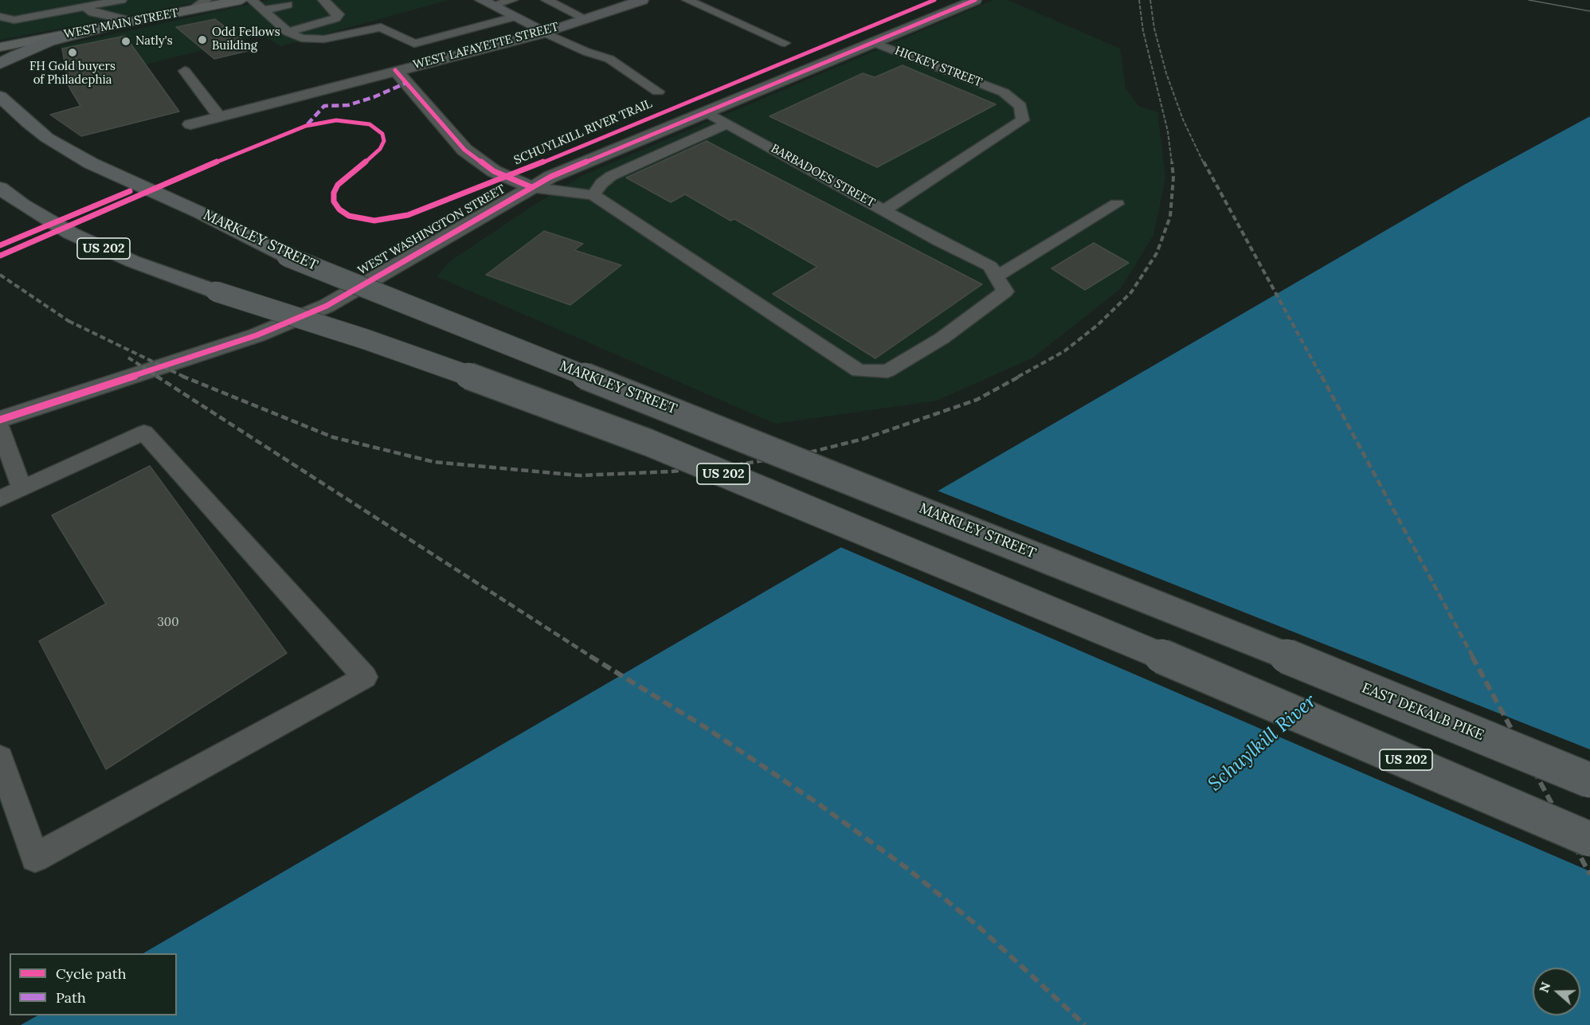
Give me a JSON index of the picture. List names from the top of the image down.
{
  "streets": {
    "highway": ["MARKLEY STREET", "US 202", "EAST DEKALB PIKE"],
    "main road": ["WEST MAIN STREET"],
    "street": ["WEST LAFAYETTE STREET", "WEST WASHINGTON STREET"],
    "lane": ["HICKEY STREET", "BARBADOES STREET"],
    "cycle path": ["SCHUYLKILL RIVER TRAIL"]
  },
  "crossings": [
    ["HICKEY STREET", "BARBADOES STREET"],
    ["HICKEY STREET", "WEST WASHINGTON STREET"],
    ["BARBADOES STREET", "WEST WASHINGTON STREET"],
    ["MARKLEY STREET", "EAST DEKALB PIKE"]
  ],
  "water": ["Schuylkill River"],
  "places": ["Odd Fellows Building", "Natly's", "FH Gold buyers of Philadephia"],
  "house_numbers": ["300"],
  "legend": ["Cycle path", "Path"],
  "north": "left"
}
